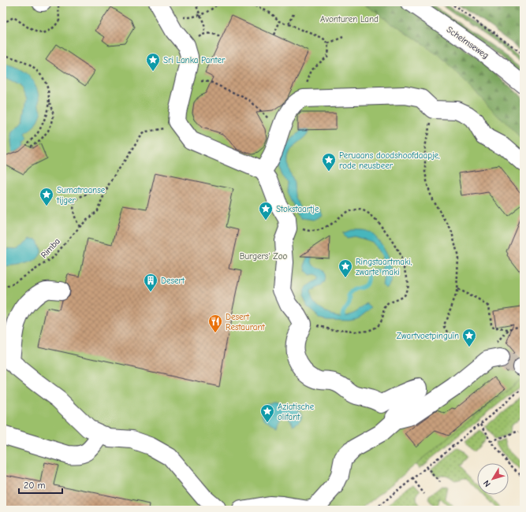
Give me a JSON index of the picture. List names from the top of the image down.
{
  "streets": {
    "street": ["Schelmseweg"],
    "path": ["Rimba"]
  },
  "parks": ["Avonturen Land", "Burgers' Zoo"],
  "places": {
    "place": [
      "Sri Lanka Panter",
      "Peruaans doodshoofdaapje, rode neusbeer",
      "Sumatraanse tijger",
      "Stokstaartje",
      "Ringstaartmaki, zwarte maki",
      "Zwartvoetpinguïn",
      "Aziatische olifant"
    ],
    "building": ["Desert"],
    "restaurant": ["Desert Restaurant"]
  },
  "scale_bar": "20 m",
  "north": "bottom left"
}
